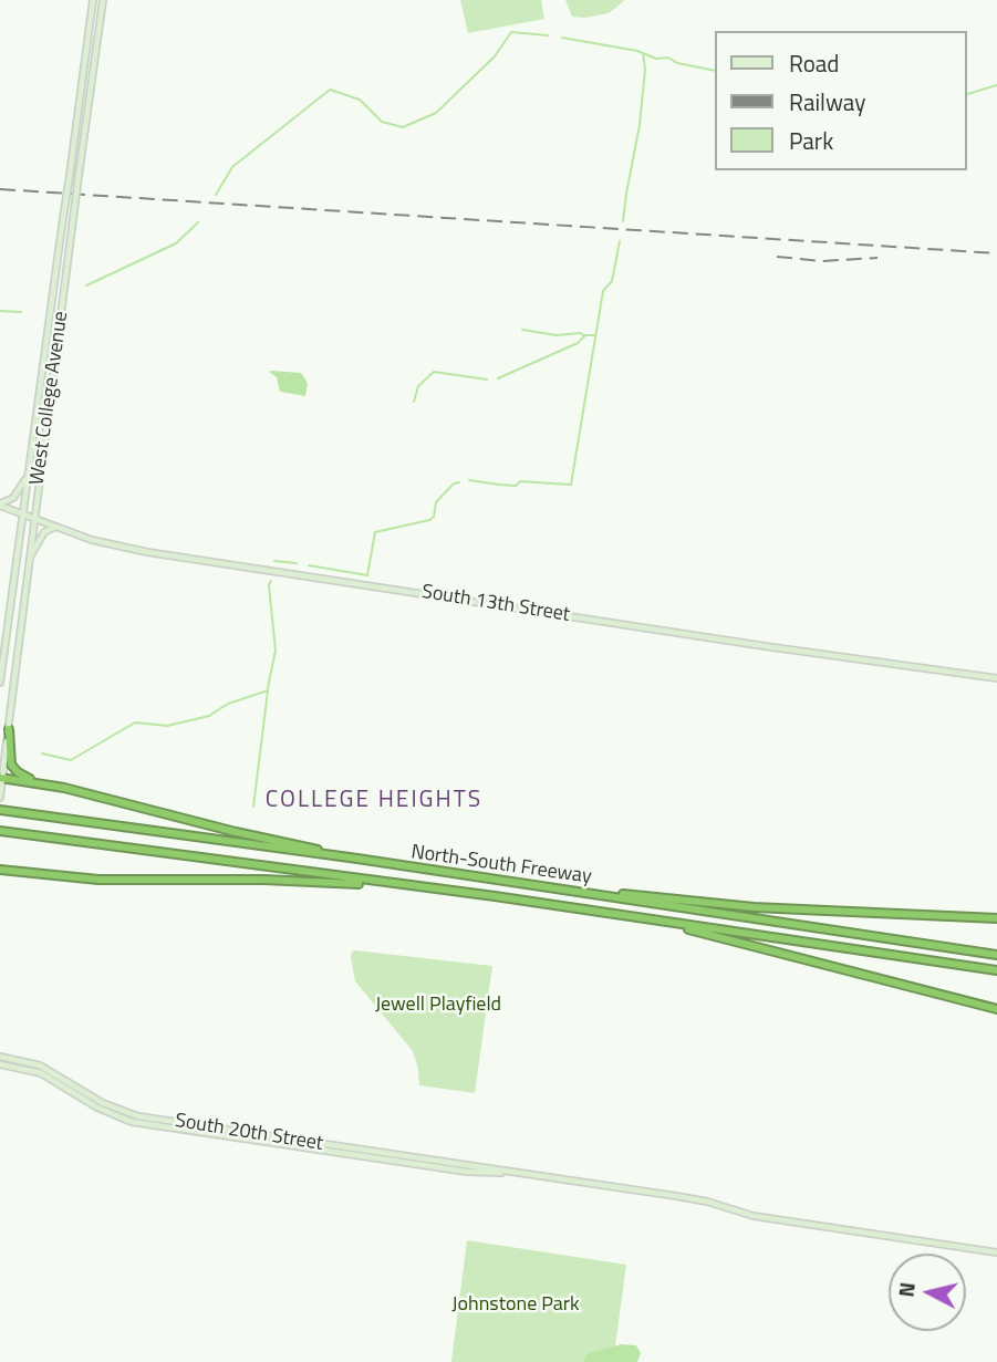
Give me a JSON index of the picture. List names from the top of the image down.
{
  "streets": {
    "highway": ["North-South Freeway"],
    "street": ["West College Avenue", "South 13th Street", "South 20th Street"]
  },
  "crossings": [
    ["West College Avenue", "South 13th Street"]
  ],
  "districts": ["COLLEGE HEIGHTS"],
  "parks": ["Jewell Playfield", "Johnstone Park"],
  "legend": ["Road", "Railway", "Park"],
  "north": "left"
}
